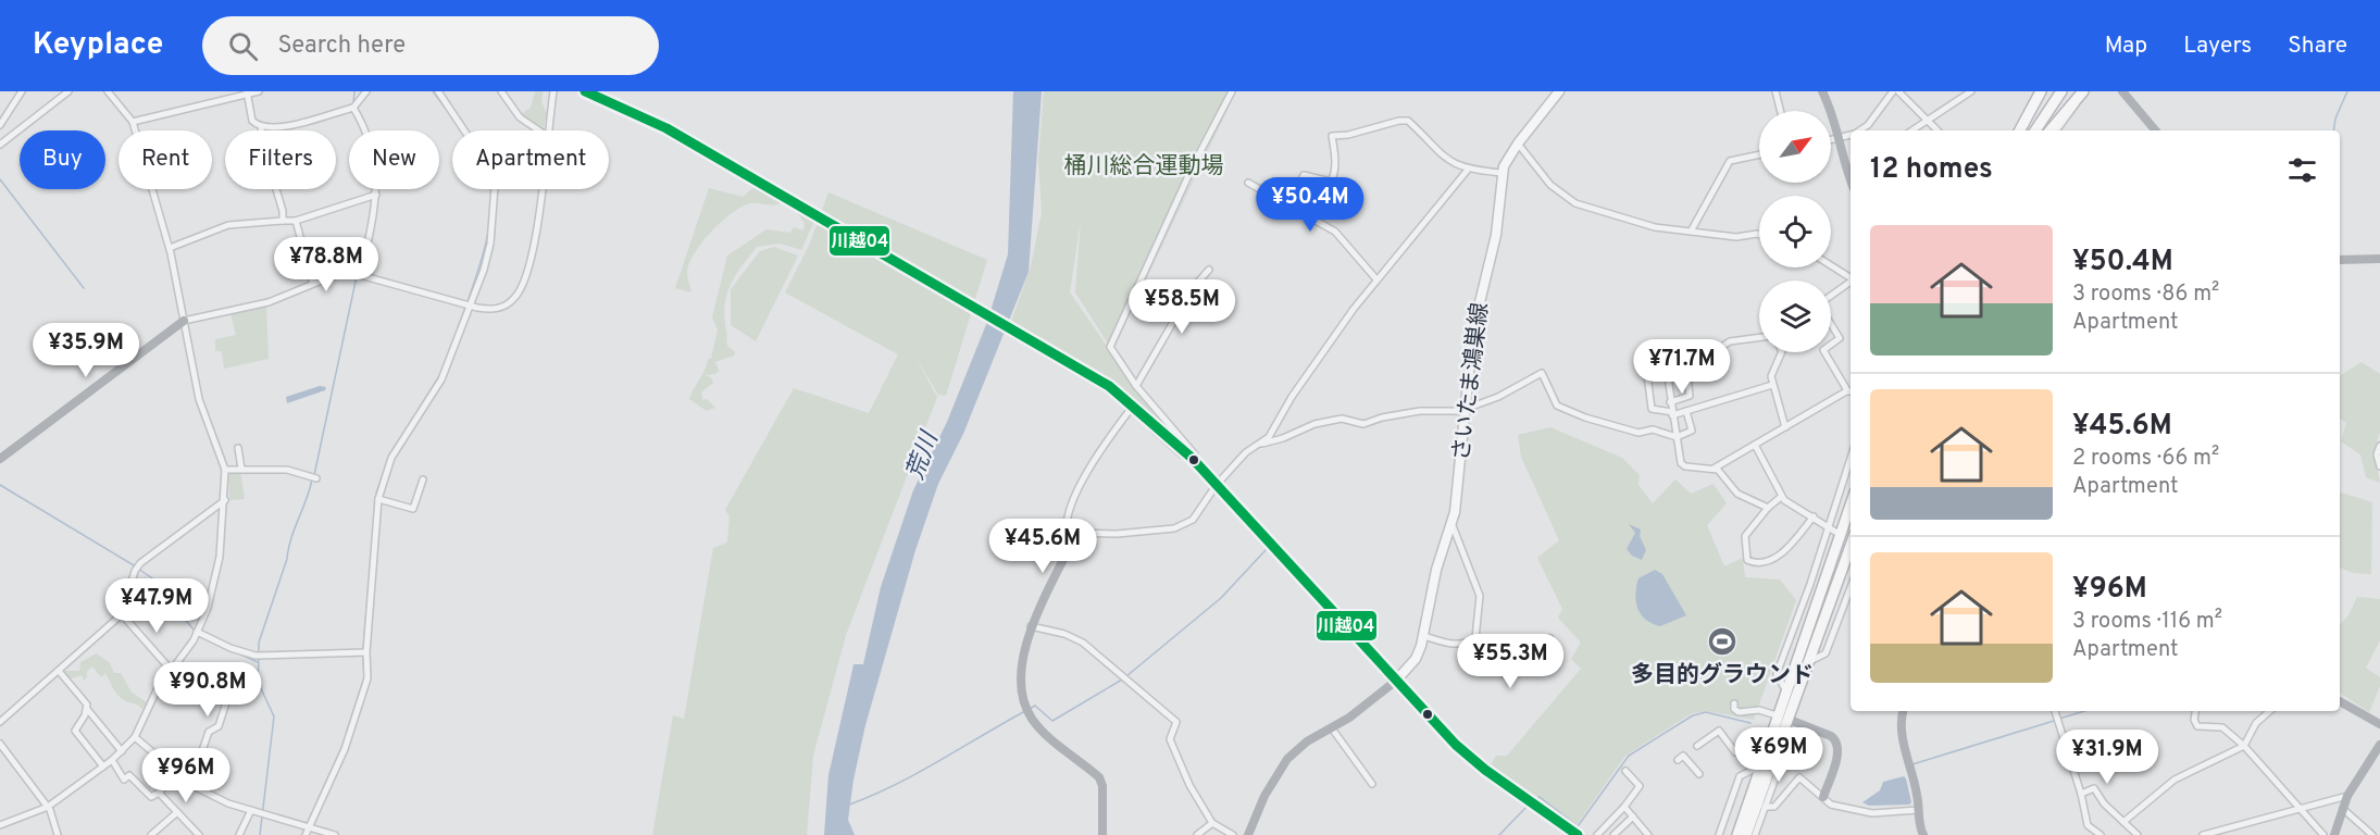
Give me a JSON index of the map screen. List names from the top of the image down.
{
  "streets": {
    "main road": ["さいたま鴻巣線"]
  },
  "water": ["荒川"],
  "parks": ["桶川総合運動場"],
  "places": {
    "sports": ["多目的グラウンド"]
  },
  "lines": ["transit line 川越04"],
  "north": "top right",
  "page": {
    "header": "Keyplace",
    "search": "Search here",
    "nav": ["Map", "Layers", "Share"],
    "chip": [
      "Buy",
      "Rent",
      "Filters",
      "New",
      "Apartment"
    ],
    "heading": "12 homes",
    "price": [
      "¥50.4M",
      "¥78.8M",
      "¥58.5M",
      "¥35.9M",
      "¥71.7M",
      "¥45.6M",
      "¥47.9M",
      "¥55.3M",
      "¥90.8M",
      "¥69M",
      "¥31.9M",
      "¥96M"
    ],
    "list": [
      {
        "name": "¥50.4M",
        "note": "3 rooms · 86 m² · Apartment"
      },
      {
        "name": "¥45.6M",
        "note": "2 rooms · 66 m² · Apartment"
      },
      {
        "name": "¥96M",
        "note": "3 rooms · 116 m² · Apartment"
      }
    ]
  }
}
